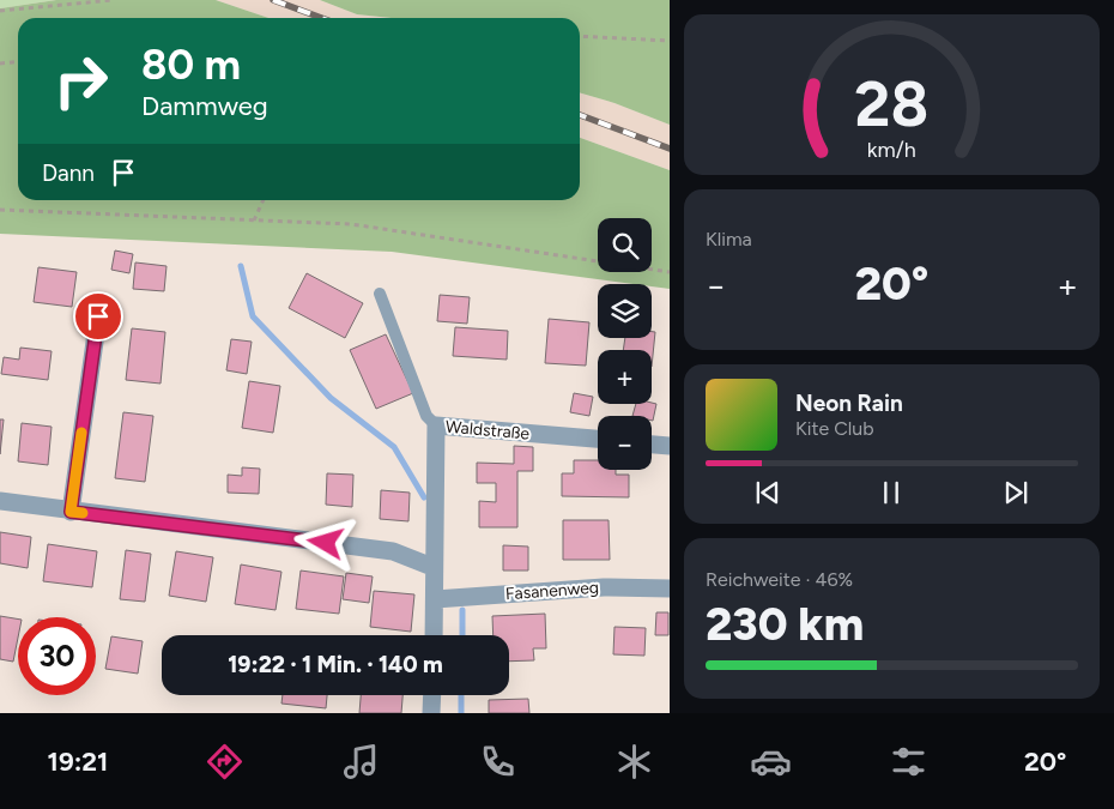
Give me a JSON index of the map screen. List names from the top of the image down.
{
  "streets": {
    "street": ["Waldstraße", "Fasanenweg"]
  },
  "crossings": [
    ["Waldstraße", "Fasanenweg"]
  ],
  "page": {
    "turn": ["80 m", "Dammweg"],
    "then": "Dann",
    "tile": [
      "Klima",
      ["Reichweite · 46%", "230 km"]
    ],
    "map_buttons": ["+", "−"],
    "heat": ["−", "20°", "+"],
    "song": ["Neon Rain", "Kite Club"],
    "limit": "30",
    "trip": "19:22 · 1 Min. · 140 m",
    "tabs": ["19:21", "20°"],
    "gauge": ["28", "km/h"]
  }
}
